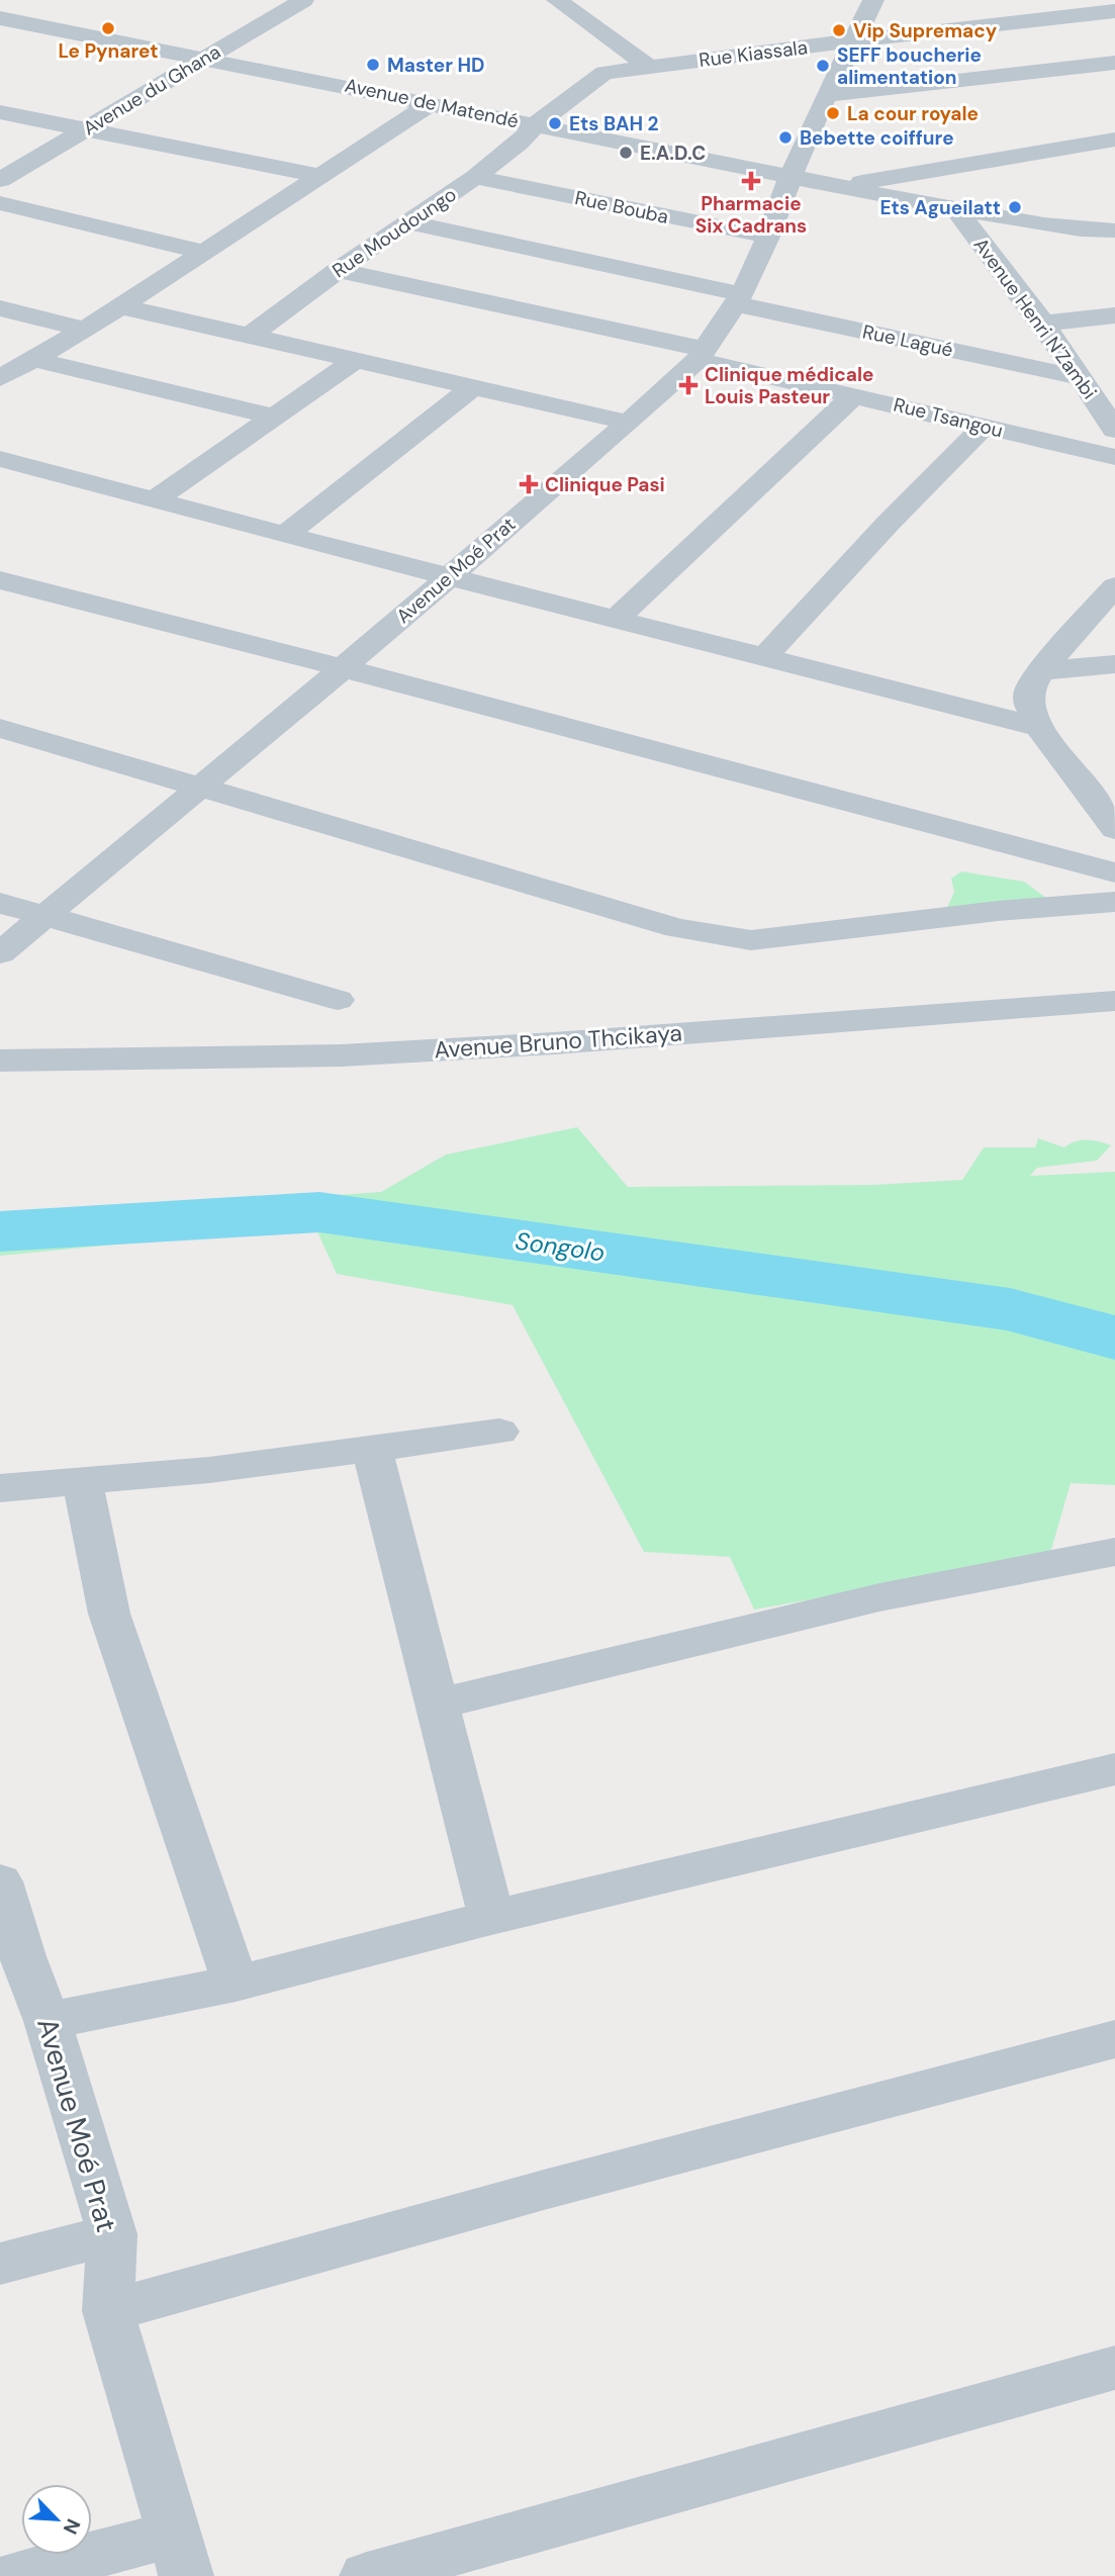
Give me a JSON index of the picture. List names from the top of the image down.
{
  "streets": {
    "street": [
      "Rue Kiassala",
      "Avenue du Ghana",
      "Avenue de Matendé",
      "Rue Bouba",
      "Rue Moudoungo",
      "Avenue Henri N'Zambi",
      "Rue Lagué",
      "Rue Tsangou",
      "Avenue Moé Prat",
      "Avenue Bruno Thcikaya"
    ]
  },
  "crossings": [
    ["Rue Kiassala", "Avenue de Matendé"],
    ["Rue Kiassala", "Rue Moudoungo"],
    ["Rue Kiassala", "Avenue Moé Prat"],
    ["Avenue du Ghana", "Avenue de Matendé"],
    ["Avenue de Matendé", "Rue Moudoungo"],
    ["Avenue de Matendé", "Avenue Henri N'Zambi"],
    ["Avenue de Matendé", "Avenue Moé Prat"],
    ["Rue Bouba", "Rue Moudoungo"],
    ["Rue Bouba", "Avenue Moé Prat"],
    ["Rue Moudoungo", "Rue Lagué"],
    ["Rue Moudoungo", "Rue Tsangou"],
    ["Avenue Henri N'Zambi", "Rue Lagué"],
    ["Rue Lagué", "Avenue Moé Prat"],
    ["Rue Tsangou", "Avenue Moé Prat"]
  ],
  "water": ["Songolo"],
  "places": {
    "other": [
      "Le Pynaret",
      "Vip Supremacy",
      "Master HD",
      "SEFF boucherie alimentation",
      "La cour royale",
      "Ets BAH 2",
      "Bebette coiffure",
      "E.A.D.C",
      "Ets Agueilatt"
    ],
    "health": ["Pharmacie Six Cadrans", "Clinique médicale Louis Pasteur", "Clinique Pasi"]
  },
  "north": "bottom right"
}
